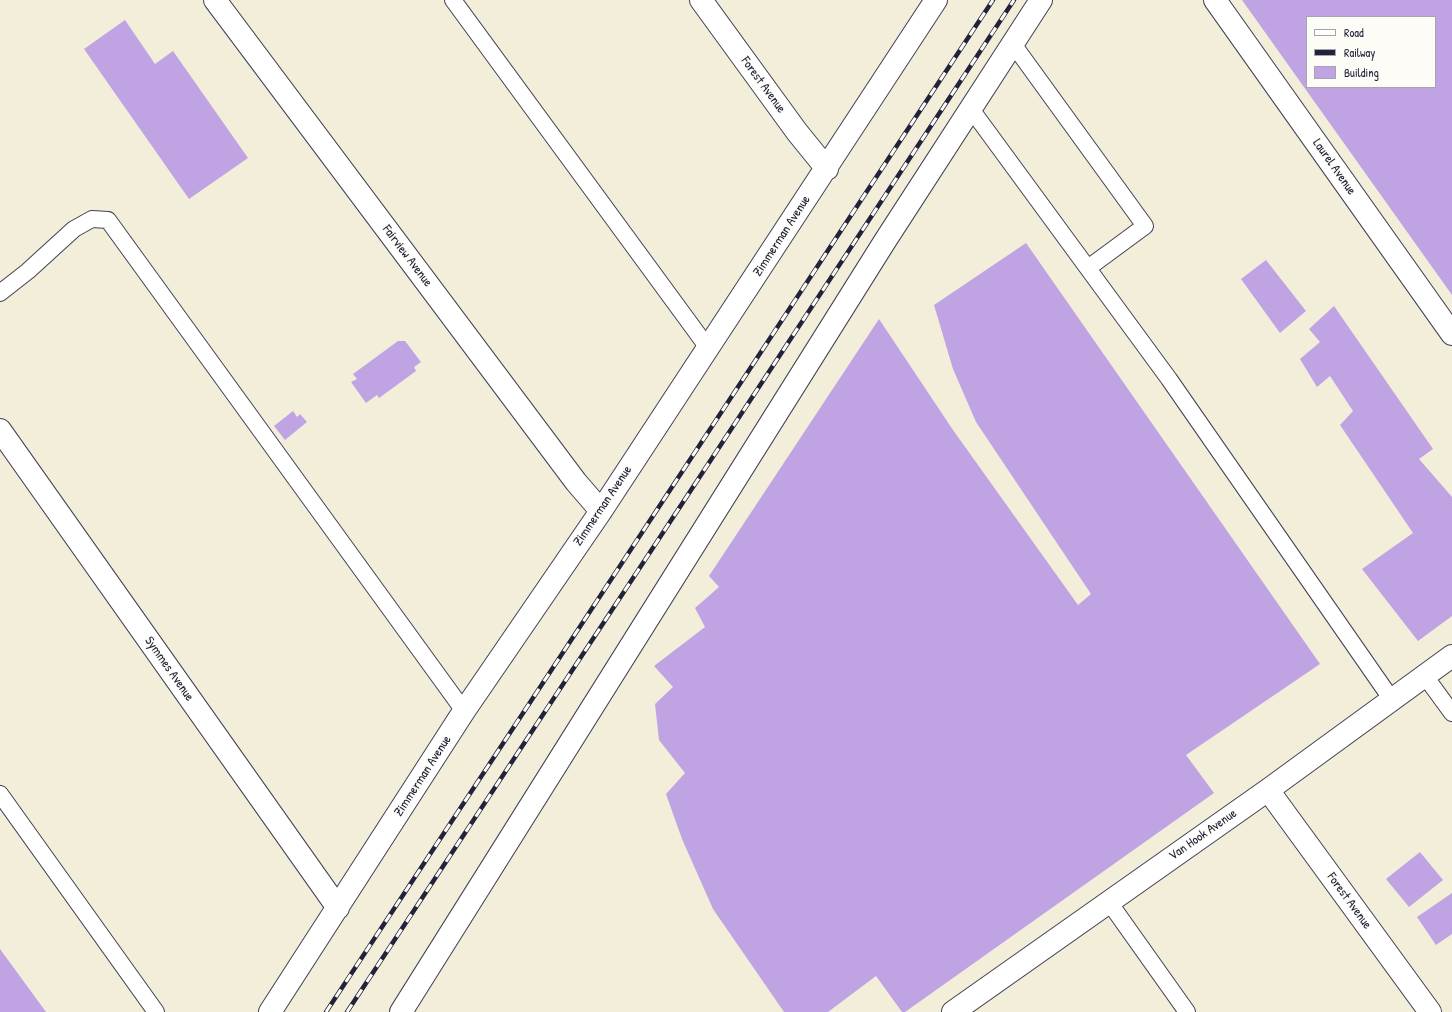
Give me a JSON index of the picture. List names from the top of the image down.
{
  "streets": {
    "street": [
      "Forest Avenue",
      "Laurel Avenue",
      "Zimmerman Avenue",
      "Fairview Avenue",
      "Symmes Avenue",
      "Van Hook Avenue"
    ]
  },
  "crossings": [
    ["Forest Avenue", "Zimmerman Avenue"],
    ["Forest Avenue", "Van Hook Avenue"],
    ["Zimmerman Avenue", "Fairview Avenue"],
    ["Zimmerman Avenue", "Symmes Avenue"]
  ],
  "legend": ["Road", "Railway", "Building"]
}
